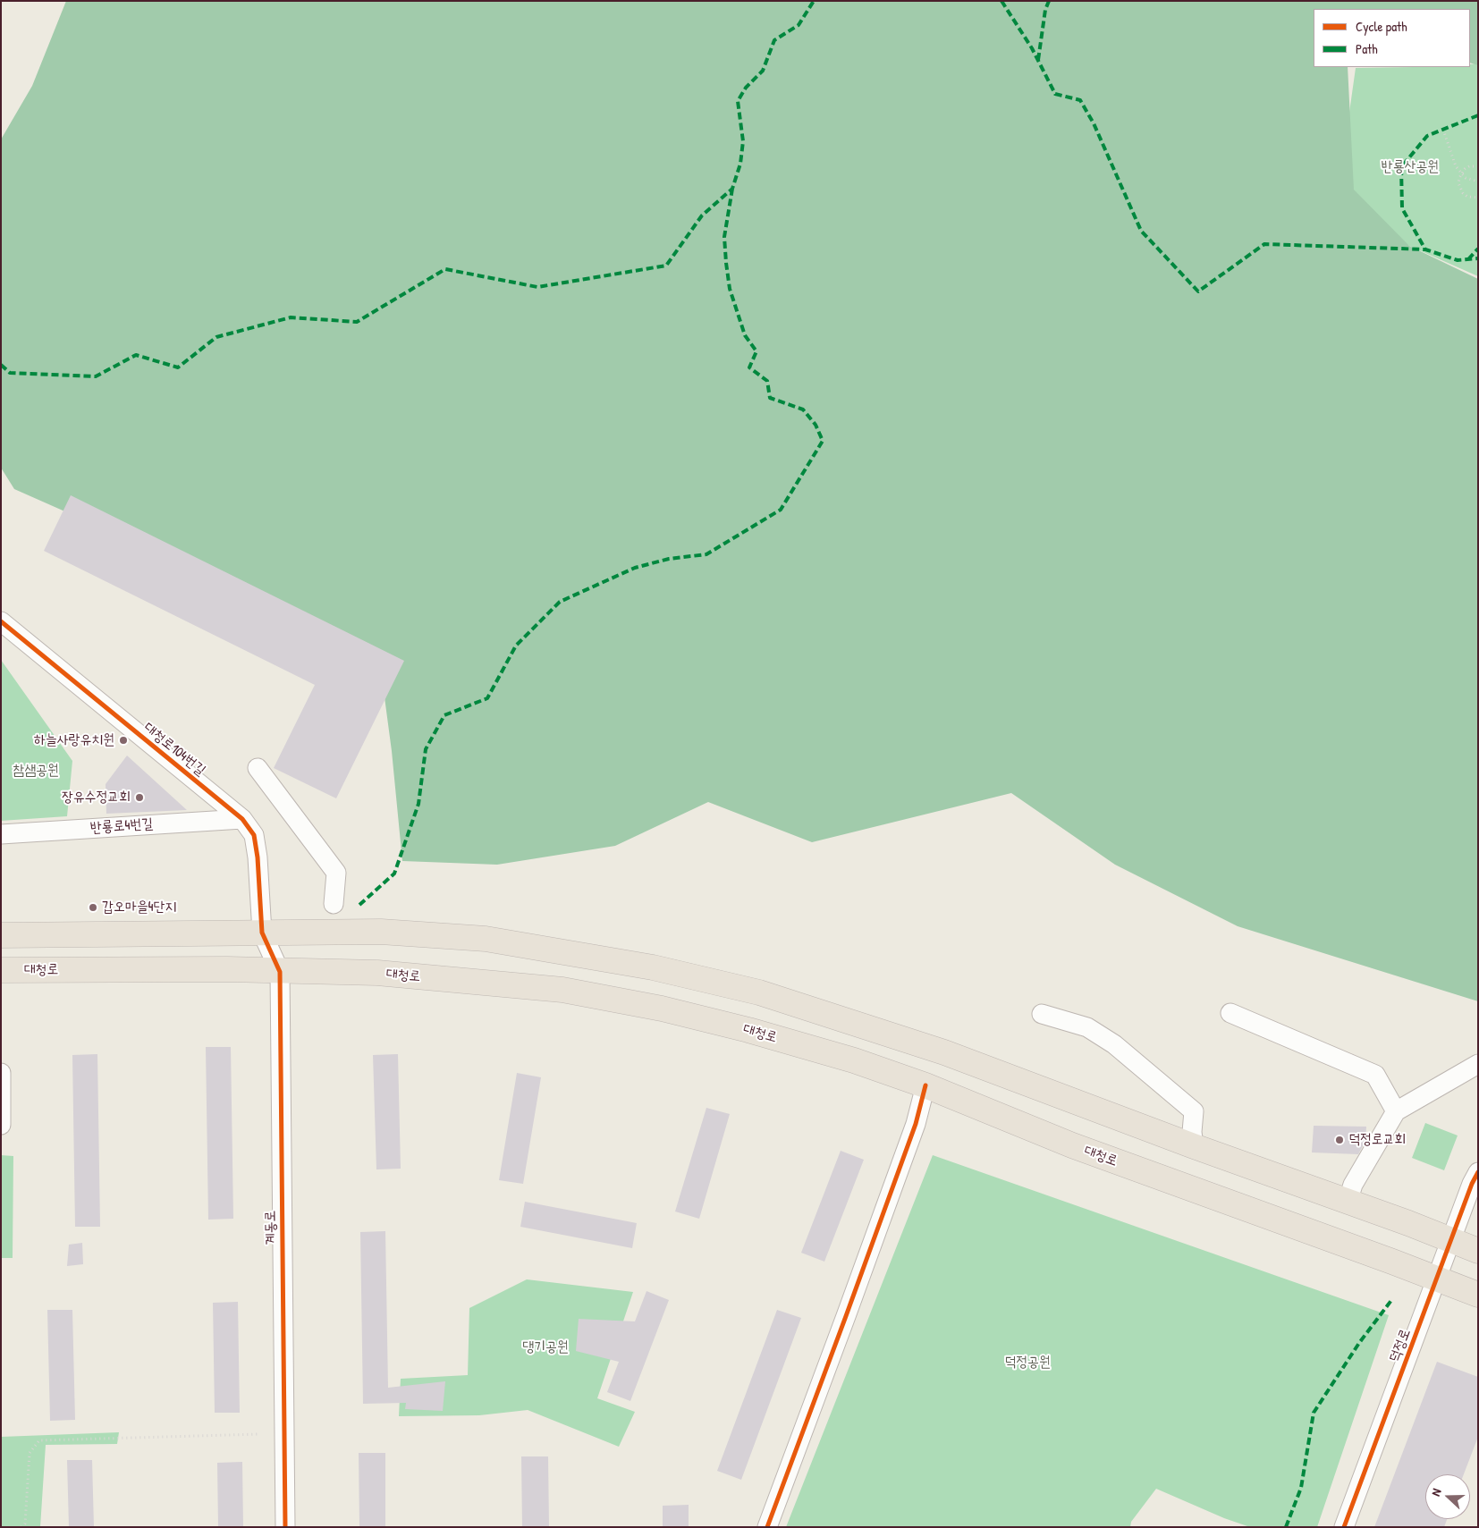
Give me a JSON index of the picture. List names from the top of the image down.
{
  "streets": {
    "main road": ["대청로"],
    "street": [
      "대청로104번길",
      "반룡로4번길",
      "계동로",
      "덕정로"
    ]
  },
  "crossings": [
    ["대청로104번길", "반룡로4번길"],
    ["대청로104번길", "계동로"],
    ["대청로", "계동로"],
    ["대청로", "덕정로"]
  ],
  "parks": [
    "반룡산공원",
    "참샘공원",
    "댕기공원",
    "덕정공원"
  ],
  "places": [
    "하늘사랑유치원",
    "장유수정교회",
    "갑오마을4단지",
    "덕정로교회"
  ],
  "legend": ["Cycle path", "Path"],
  "north": "left"
}
